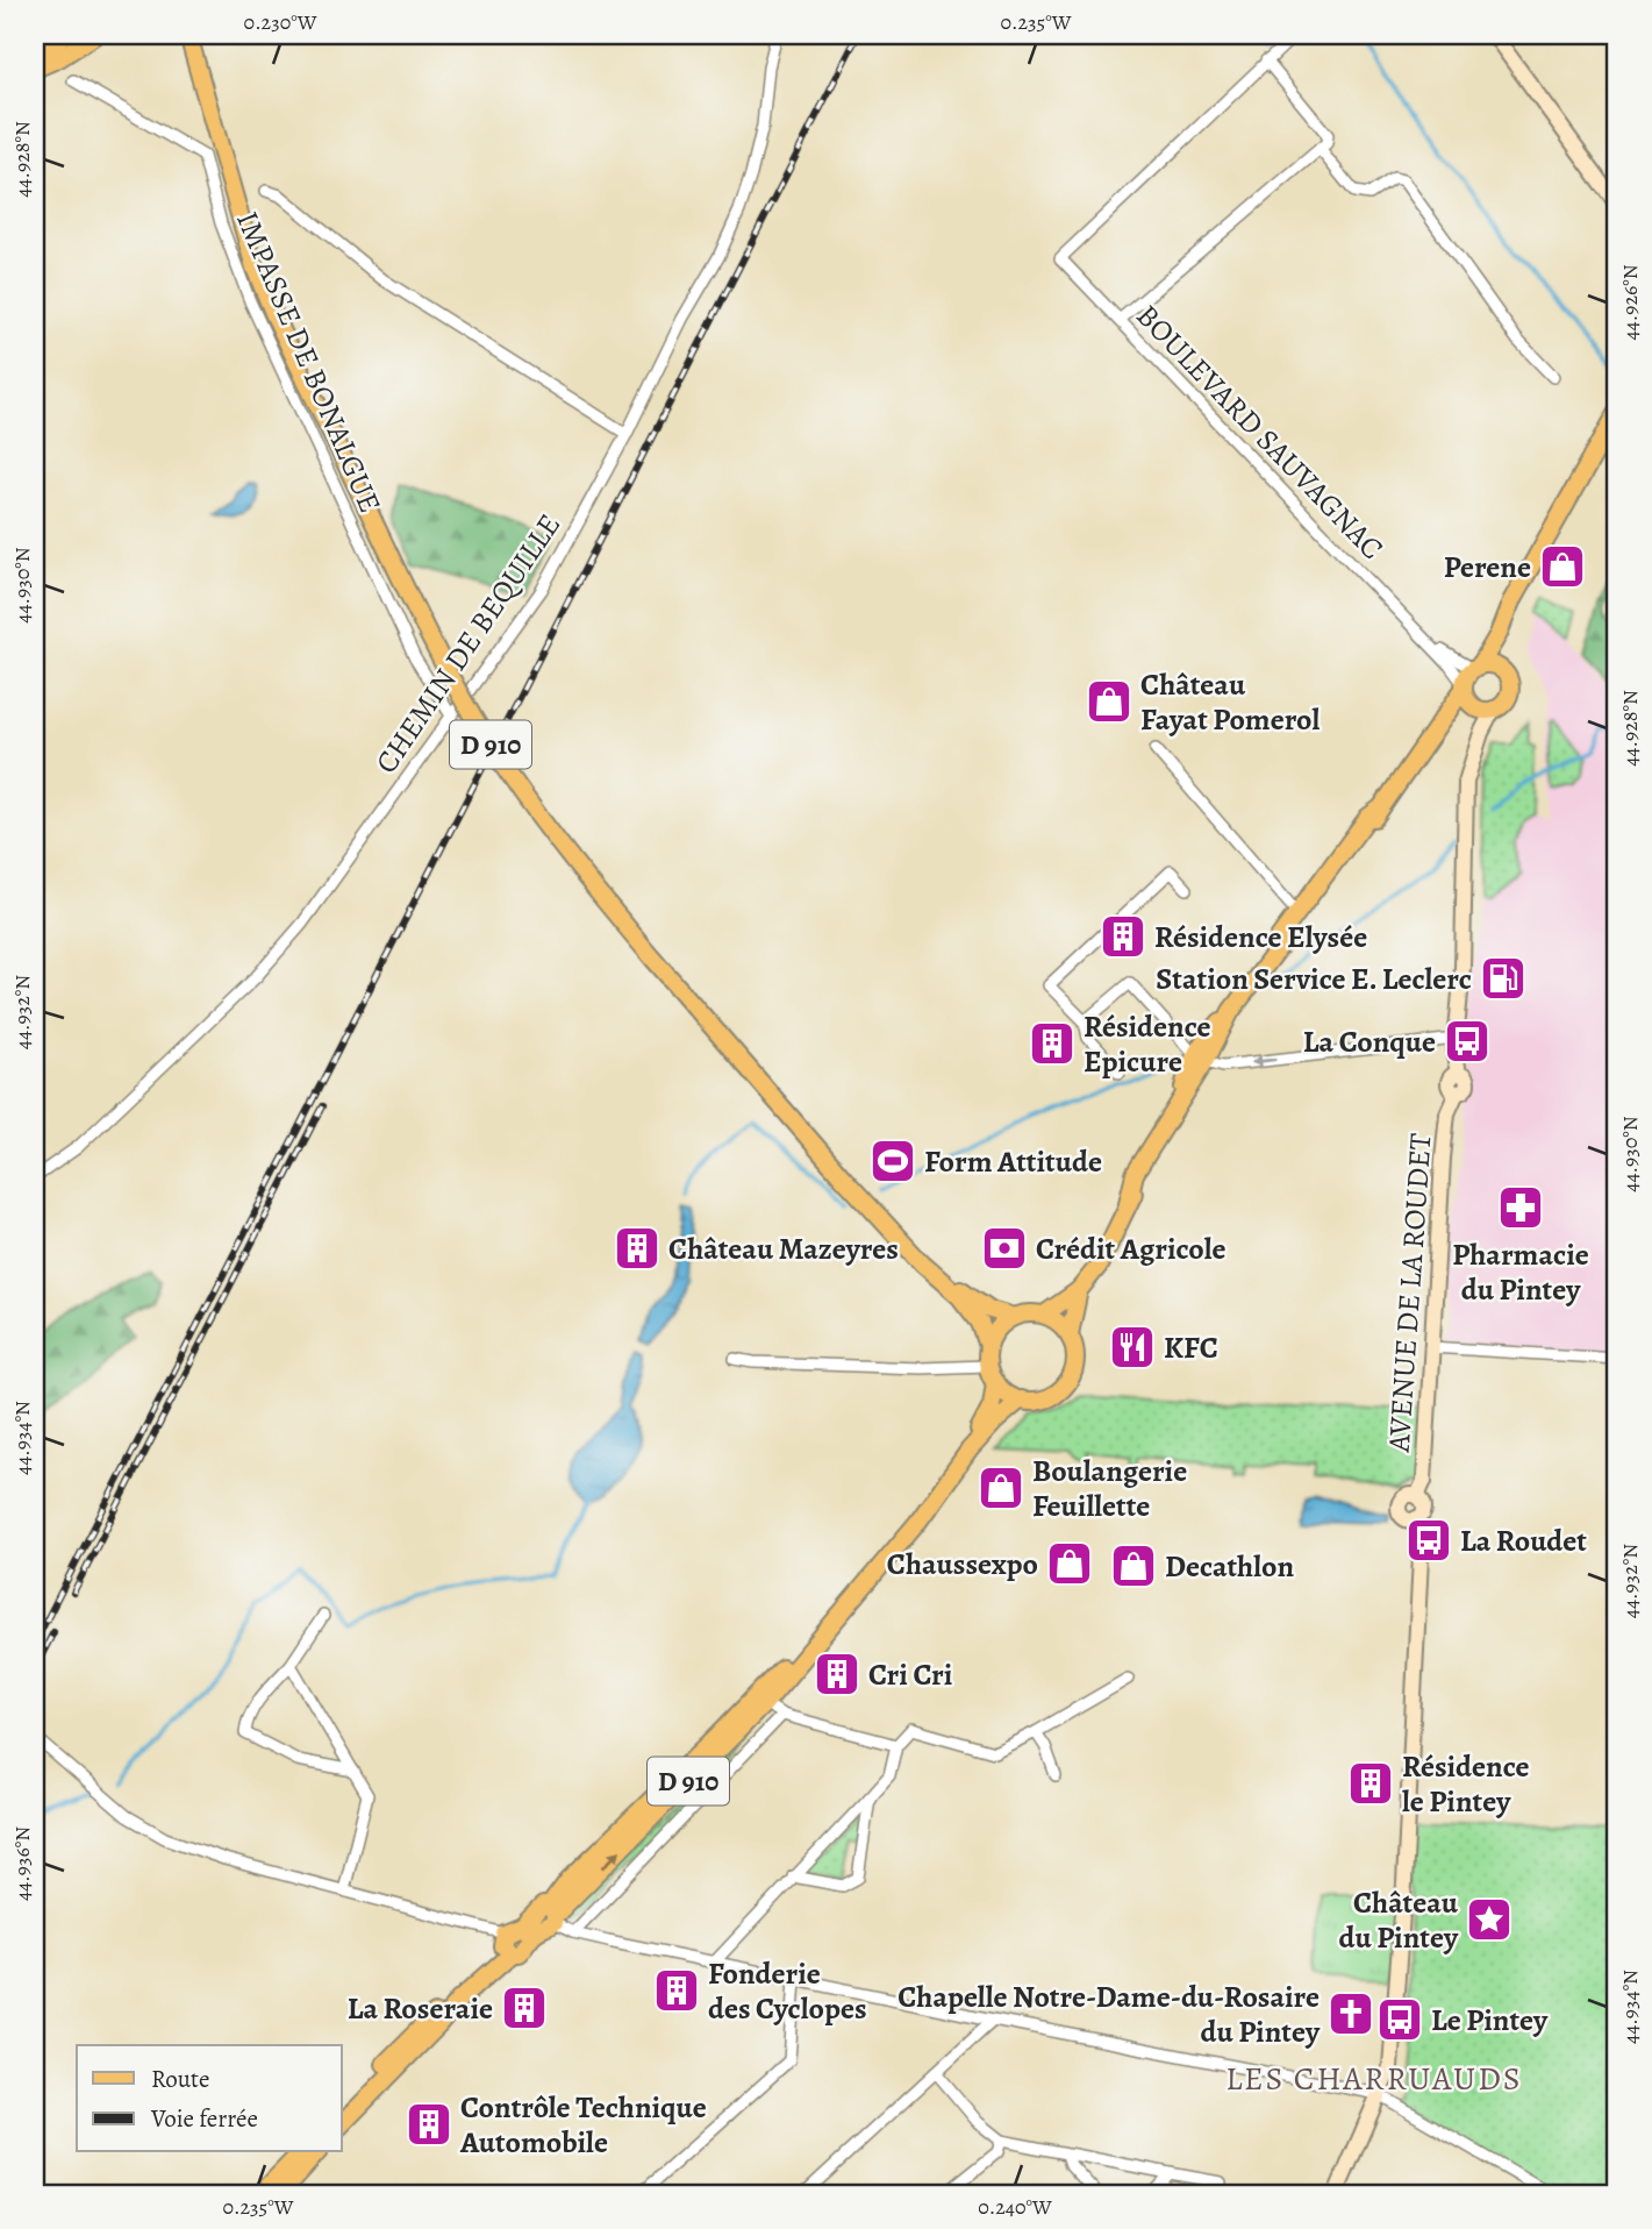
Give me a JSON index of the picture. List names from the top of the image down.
{
  "streets": {
    "main road": ["D 910"],
    "street": [
      "IMPASSE DE BONALGUE",
      "BOULEVARD SAUVAGNAC",
      "CHEMIN DE BEQUILLE",
      "AVENUE DE LA ROUDET"
    ]
  },
  "crossings": [
    ["IMPASSE DE BONALGUE", "CHEMIN DE BEQUILLE"]
  ],
  "districts": ["LES CHARRUAUDS"],
  "places": {
    "shop": [
      "Perene",
      "Château Fayat Pomerol",
      "Boulangerie Feuillette",
      "Chaussexpo",
      "Decathlon"
    ],
    "building": [
      "Résidence Elysée",
      "Résidence Epicure",
      "Château Mazeyres",
      "Cri Cri",
      "Résidence le Pintey",
      "Fonderie des Cyclopes",
      "La Roseraie",
      "Contrôle Technique Automobile"
    ],
    "fuel station": ["Station Service E. Leclerc"],
    "bus stop": ["La Conque", "La Roudet", "Le Pintey"],
    "sports": ["Form Attitude"],
    "pharmacy": ["Pharmacie du Pintey"],
    "bank": ["Crédit Agricole"],
    "restaurant": ["KFC"],
    "place": ["Château du Pintey"],
    "church": ["Chapelle Notre-Dame-du-Rosaire du Pintey"]
  },
  "legend": ["Route", "Voie ferrée"],
  "coordinates": [
    "0.230°W",
    "0.235°W",
    "44.928°N",
    "44.926°N",
    "44.930°N",
    "44.932°N",
    "44.934°N",
    "44.936°N",
    "0.240°W"
  ]
}
